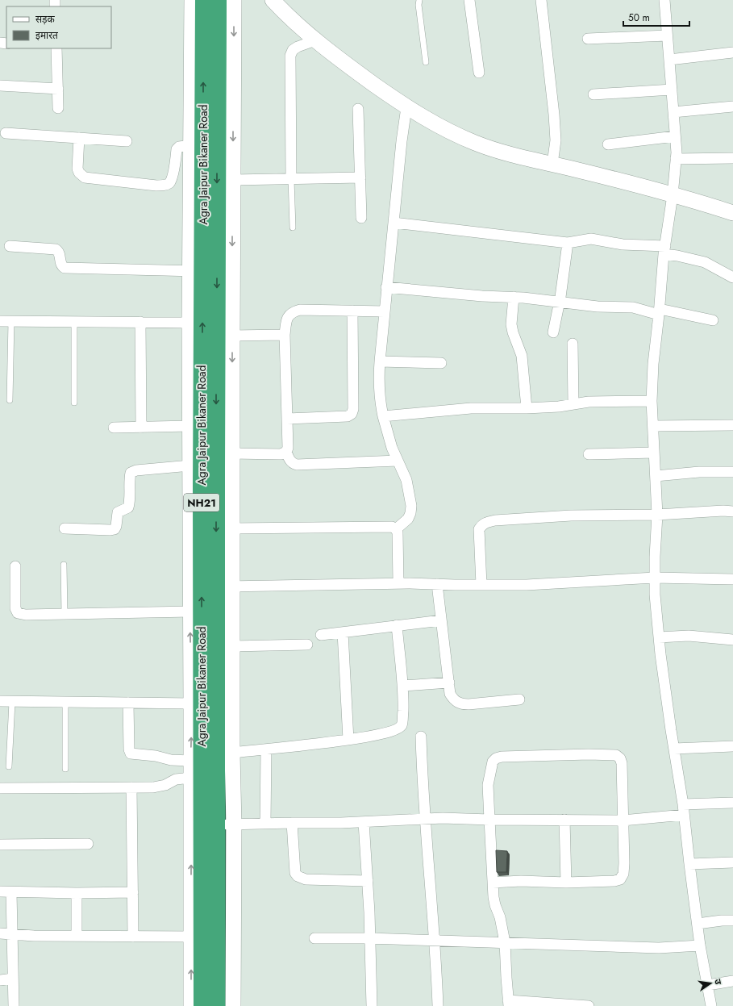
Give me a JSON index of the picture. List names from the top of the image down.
{
  "streets": {
    "highway": ["Agra Jaipur Bikaner Road", "NH21"]
  },
  "legend": ["सड़क", "इमारत"],
  "scale_bar": "50 m",
  "north": "right"
}
